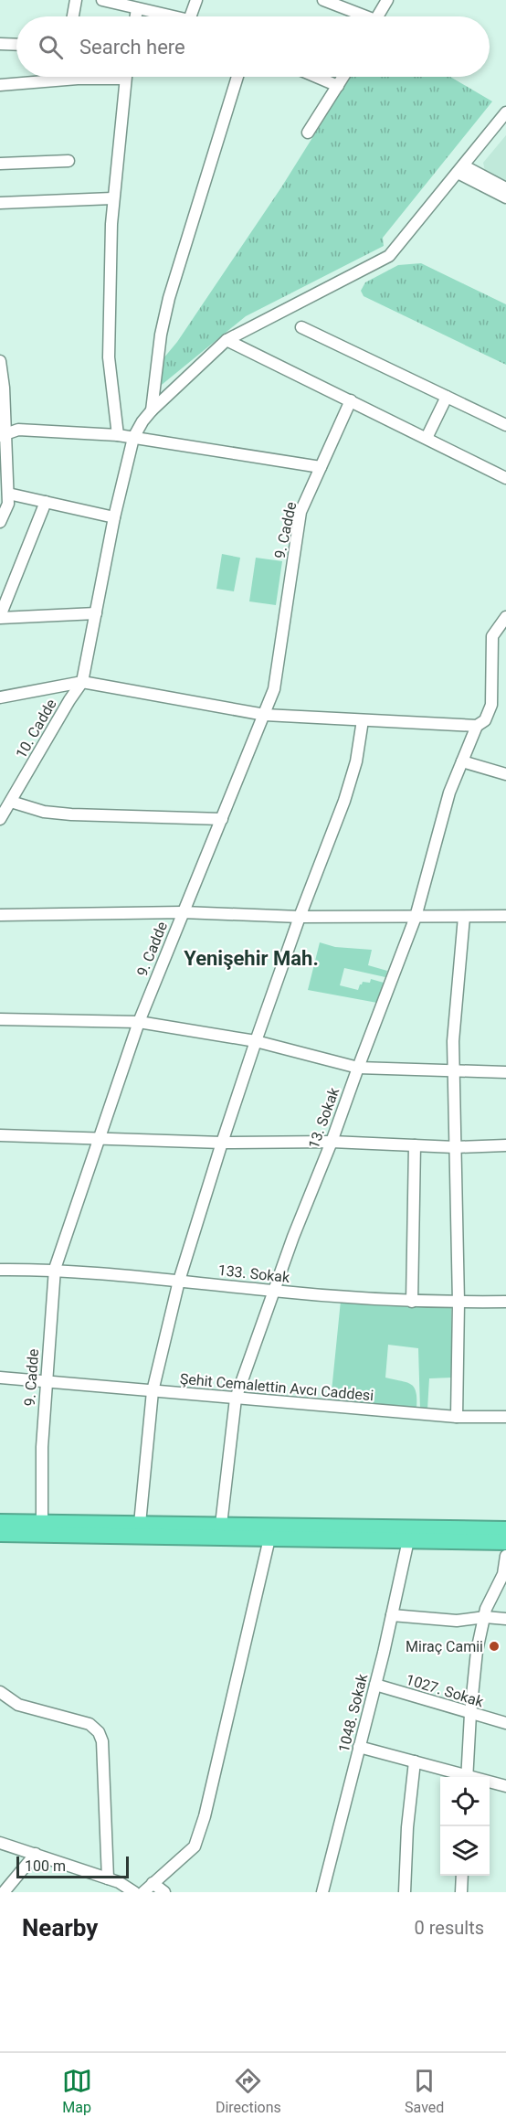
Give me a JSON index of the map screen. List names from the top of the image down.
{
  "streets": {
    "street": [
      "9. Cadde",
      "10. Cadde",
      "13. Sokak",
      "133. Sokak",
      "Şehit Cemalettin Avcı Caddesi",
      "1027. Sokak",
      "1048. Sokak"
    ]
  },
  "crossings": [
    ["9. Cadde", "133. Sokak"],
    ["9. Cadde", "Şehit Cemalettin Avcı Caddesi"],
    ["13. Sokak", "133. Sokak"],
    ["13. Sokak", "Şehit Cemalettin Avcı Caddesi"],
    ["1027. Sokak", "1048. Sokak"]
  ],
  "districts": ["Yenişehir Mah."],
  "places": ["Miraç Camii"],
  "scale_bar": "100 m",
  "page": {
    "search": "Search here",
    "scale": "100 m",
    "heading": ["Nearby", "0 results"],
    "nav": ["Map", "Directions", "Saved"]
  }
}
